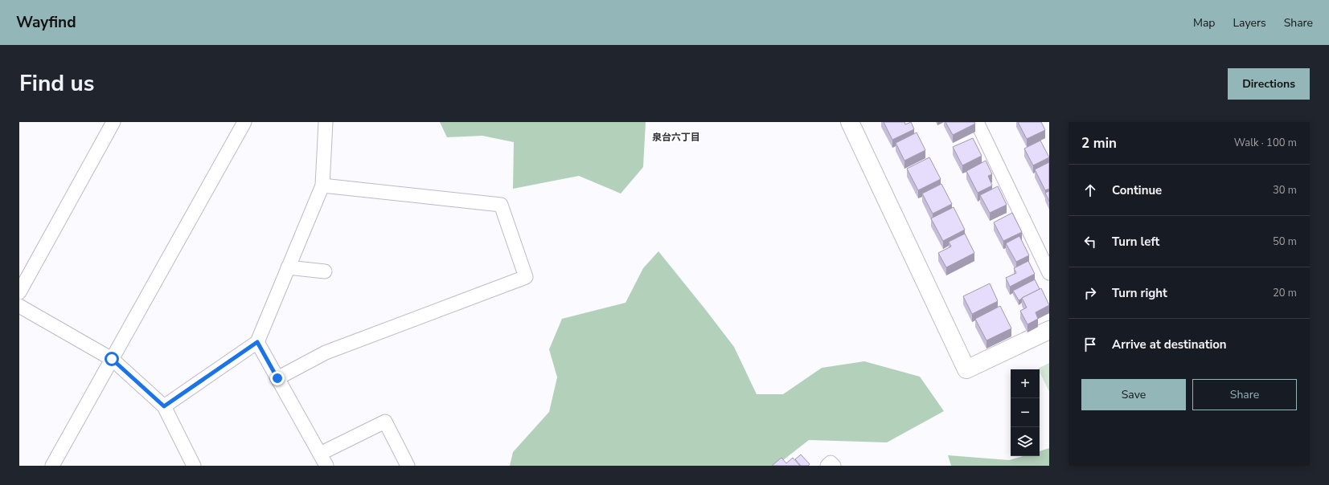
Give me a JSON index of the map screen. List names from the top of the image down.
{
  "districts": ["泉台六丁目"],
  "page": {
    "header": "Wayfind",
    "nav": ["Map", "Layers", "Share"],
    "title": "Find us",
    "buttons": [
      "Directions",
      ["Save", "Share"]
    ],
    "heading": ["2 min", "Walk · 100 m"],
    "list": [
      ["Continue", "30 m"],
      ["Turn left", "50 m"],
      ["Turn right", "20 m"],
      "Arrive at destination"
    ],
    "map_buttons": ["+", "−"]
  }
}
